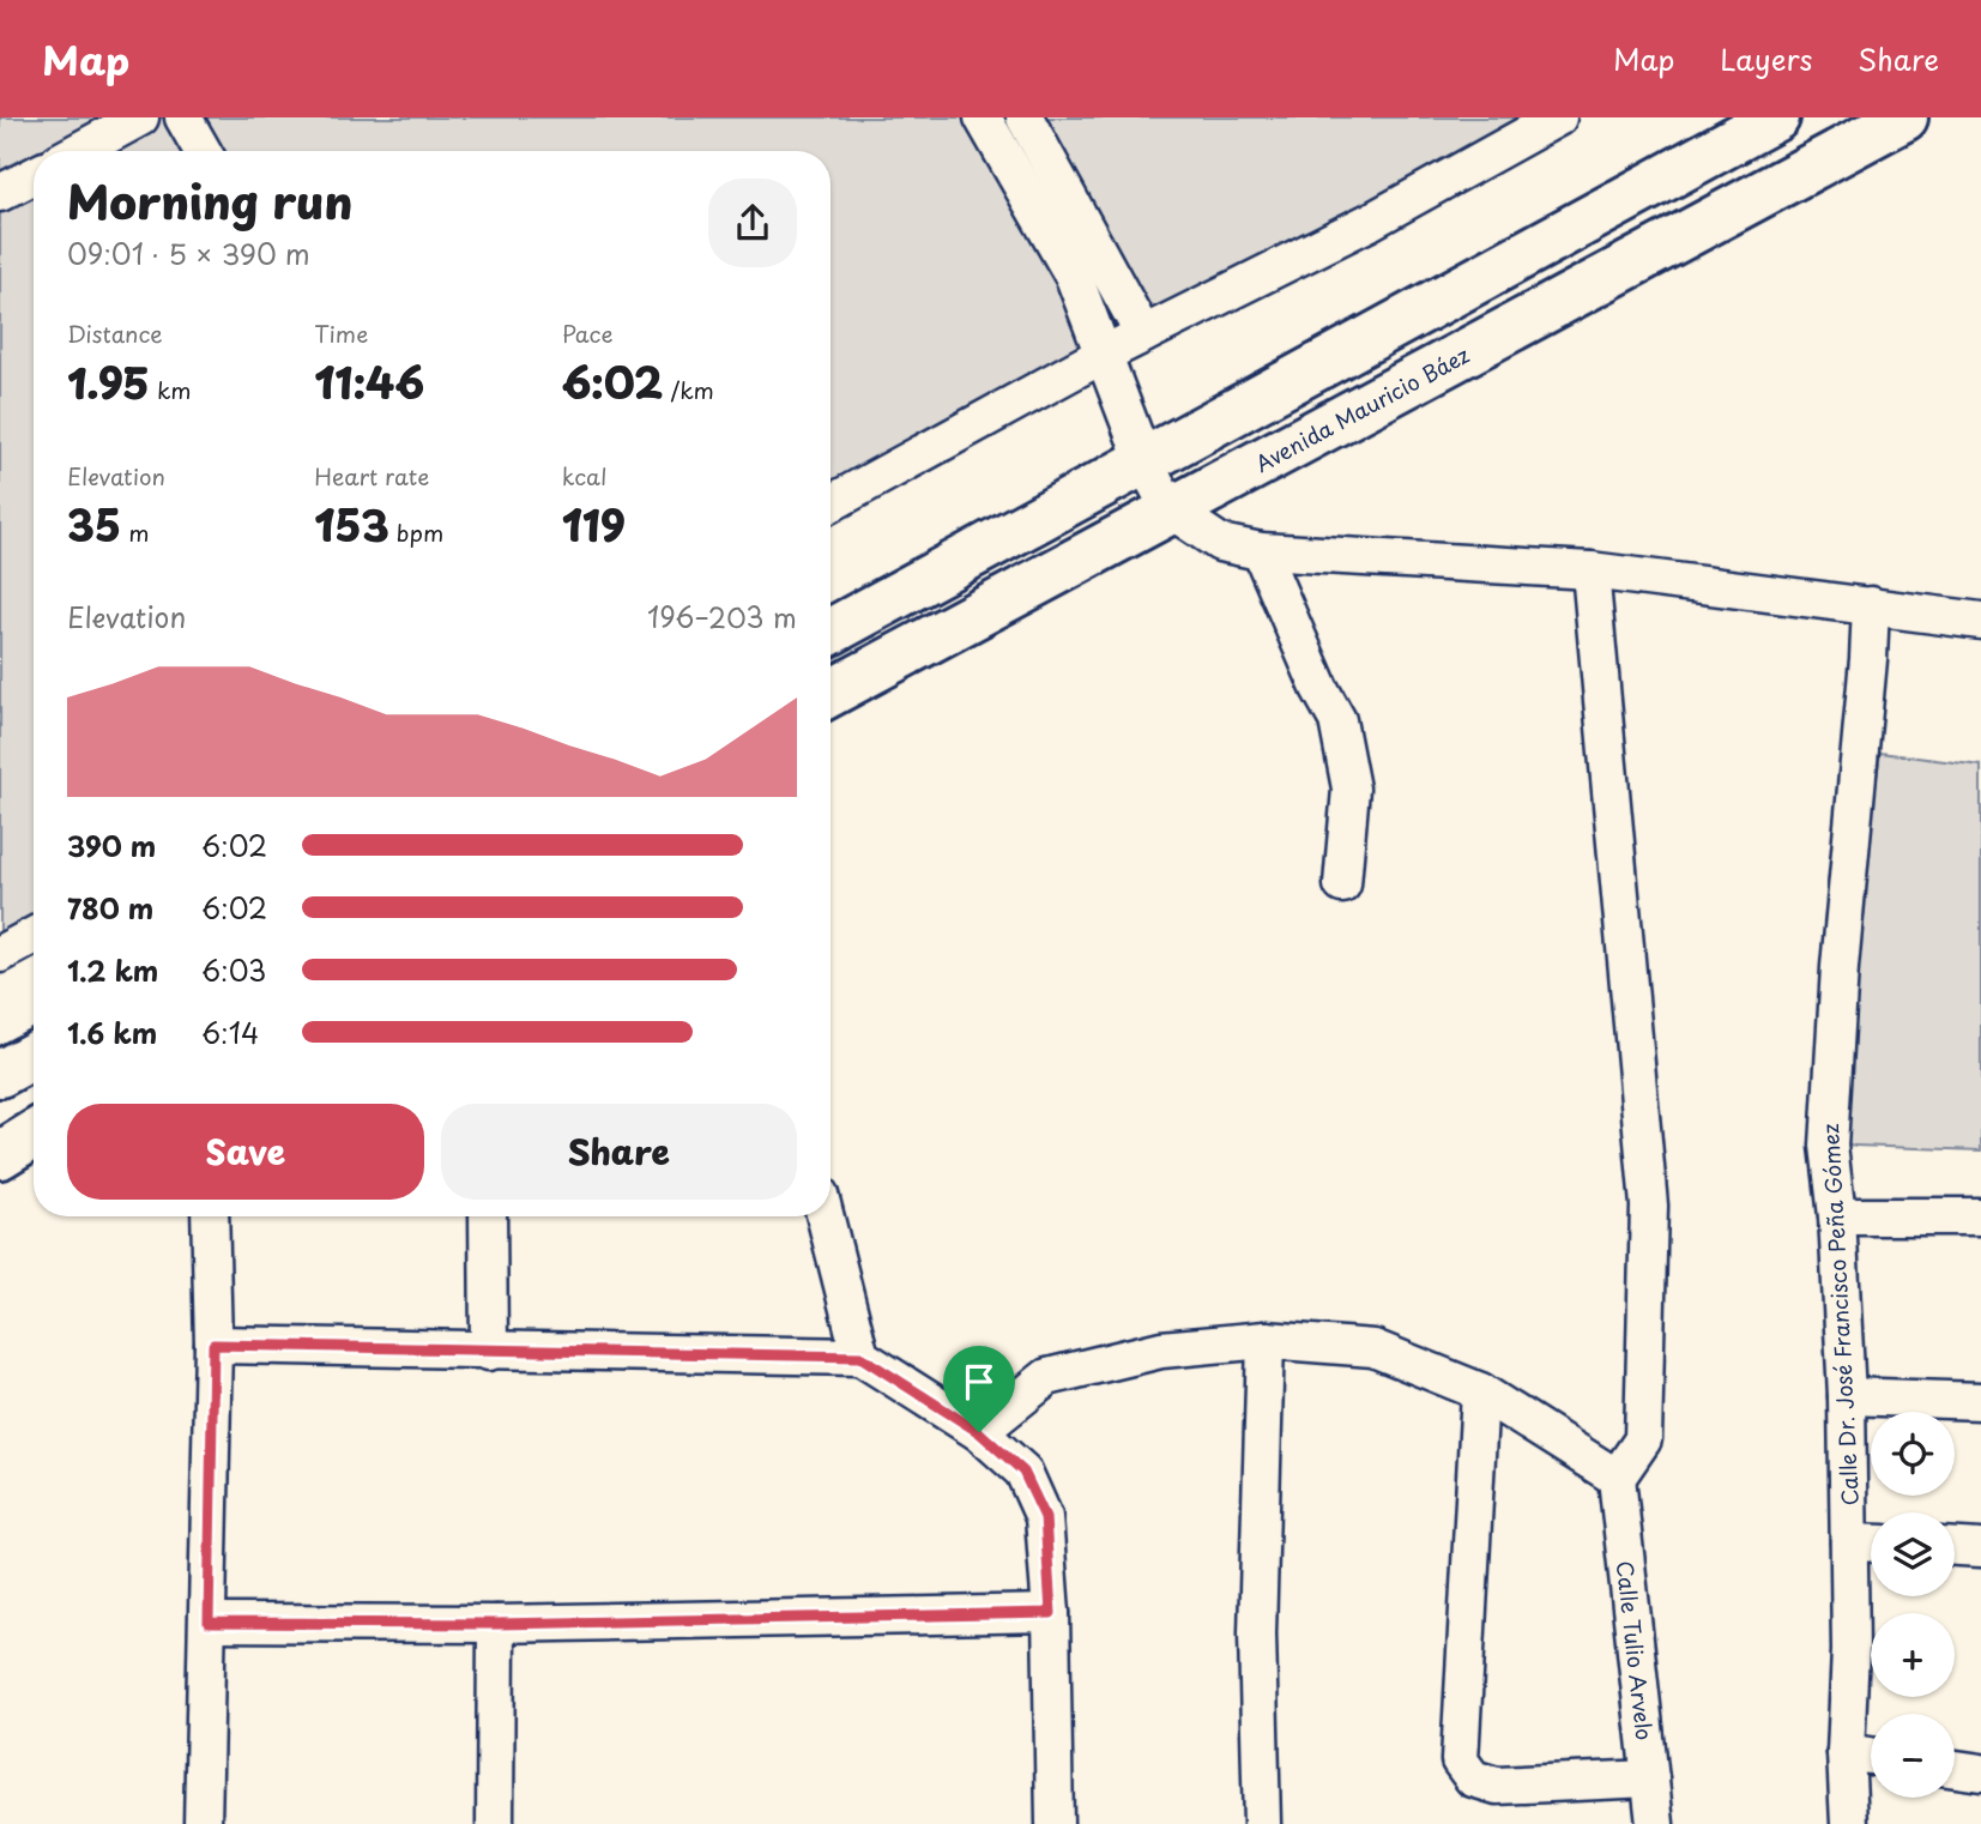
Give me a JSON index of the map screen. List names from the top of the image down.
{
  "streets": {
    "main road": ["Avenida Mauricio Báez"],
    "street": ["Calle Dr. José Francisco Peña Gómez", "Calle Tulio Arvelo"]
  },
  "page": {
    "header": "Map",
    "nav": ["Map", "Layers", "Share"],
    "heading": ["Morning run", "09:01 · 5 × 390 m"],
    "stats": [
      ["Distance", "1.95 km"],
      ["Time", "11:46"],
      ["Pace", "6:02 /km"],
      ["Elevation", "35 m"],
      ["Heart rate", "153 bpm"],
      ["kcal", "119"]
    ],
    "chart": ["Elevation", "196–203 m"],
    "list": [
      {
        "name": "390 m",
        "note": "6:02"
      },
      {
        "name": "780 m",
        "note": "6:02"
      },
      {
        "name": "1.2 km",
        "note": "6:03"
      },
      {
        "name": "1.6 km",
        "note": "6:14"
      }
    ],
    "buttons": ["Save", "Share"],
    "map_buttons": ["+", "−"]
  }
}
